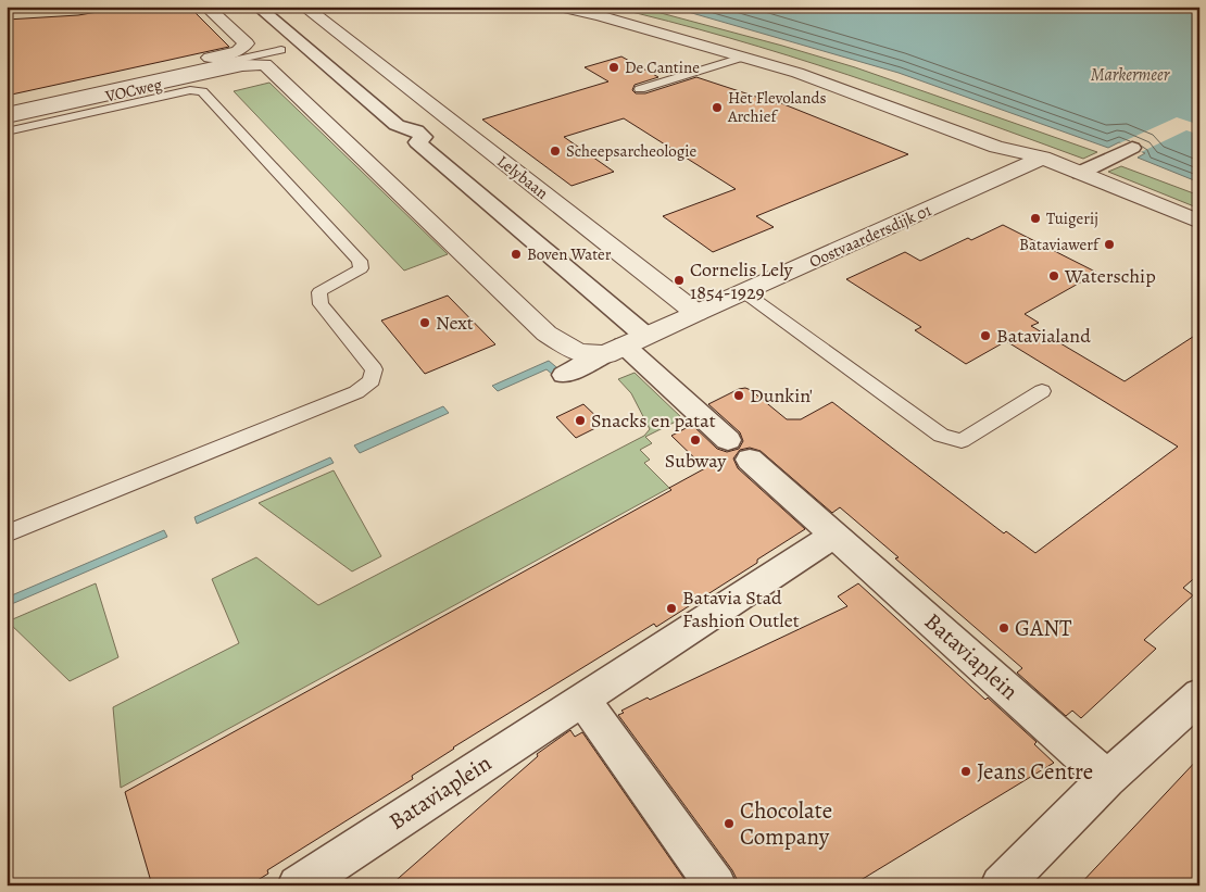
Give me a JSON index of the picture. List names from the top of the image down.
{
  "streets": {
    "street": [
      "VOCweg",
      "Lelybaan",
      "Oostvaardersdijk 01",
      "Bataviaplein"
    ]
  },
  "crossings": [
    ["VOCweg", "Bataviaplein"],
    ["Lelybaan", "Oostvaardersdijk 01"]
  ],
  "water": ["Markermeer"],
  "places": [
    "De Cantine",
    "Het Flevolands Archief",
    "Scheepsarcheologie",
    "Tuigerij",
    "Bataviawerf",
    "Boven Water",
    "Waterschip",
    "Cornelis Lely 1854-1929",
    "Next",
    "Batavialand",
    "Dunkin'",
    "Snacks en patat",
    "Subway",
    "Batavia Stad Fashion Outlet",
    "GANT",
    "Jeans Centre",
    "Chocolate Company"
  ]
}
